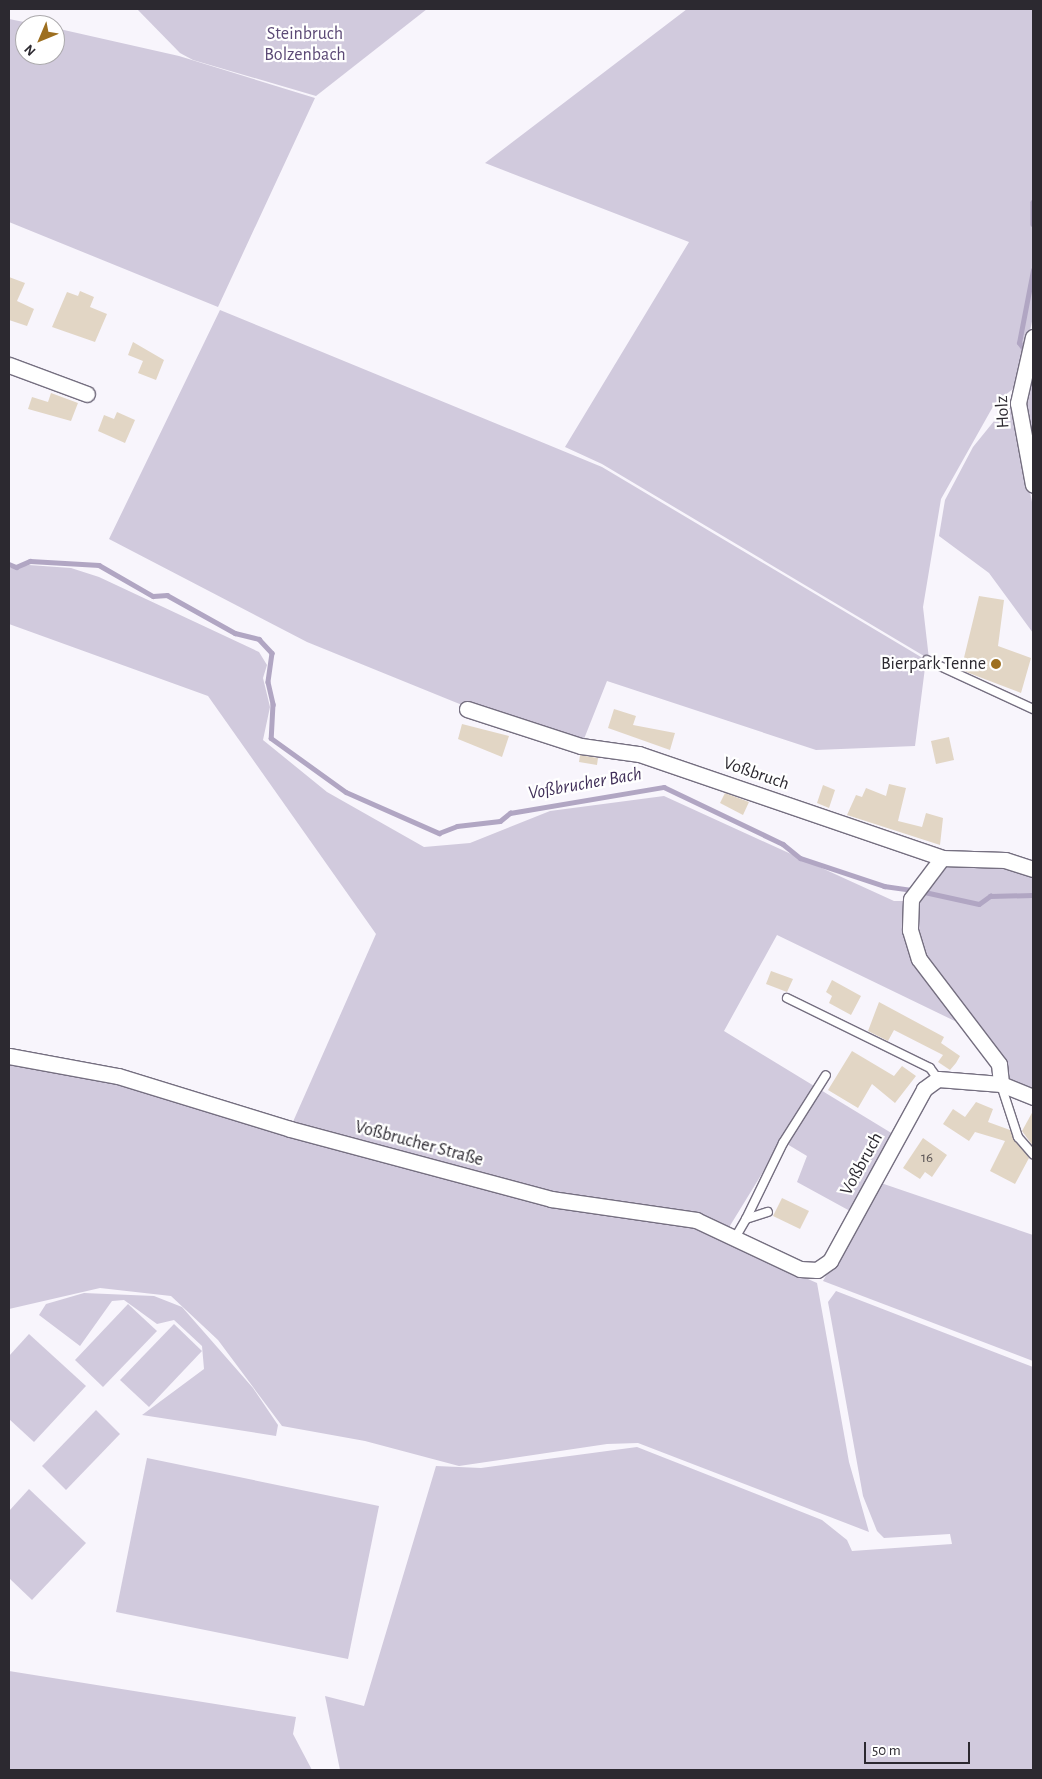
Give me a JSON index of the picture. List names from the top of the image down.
{
  "streets": {
    "street": ["Holz", "Voßbruch", "Voßbrucher Straße"]
  },
  "crossings": [
    ["Voßbruch", "Voßbrucher Straße"]
  ],
  "water": ["Voßbrucher Bach"],
  "parks": ["Steinbruch Bolzenbach"],
  "places": ["Bierpark Tenne"],
  "house_numbers": ["16"],
  "scale_bar": "50 m",
  "north": "bottom left"
}
